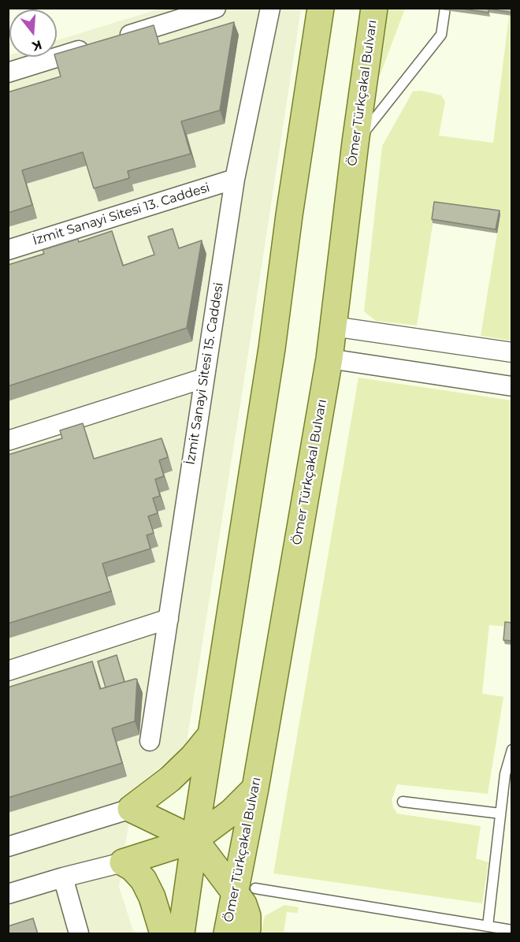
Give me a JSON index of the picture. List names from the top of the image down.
{
  "streets": {
    "main road": ["Ömer Türkçakal Bulvarı"],
    "street": ["İzmit Sanayi Sitesi 13. Caddesi", "İzmit Sanayi Sitesi 15. Caddesi"]
  },
  "crossings": [
    ["İzmit Sanayi Sitesi 13. Caddesi", "İzmit Sanayi Sitesi 15. Caddesi"]
  ],
  "north": "bottom"
}
